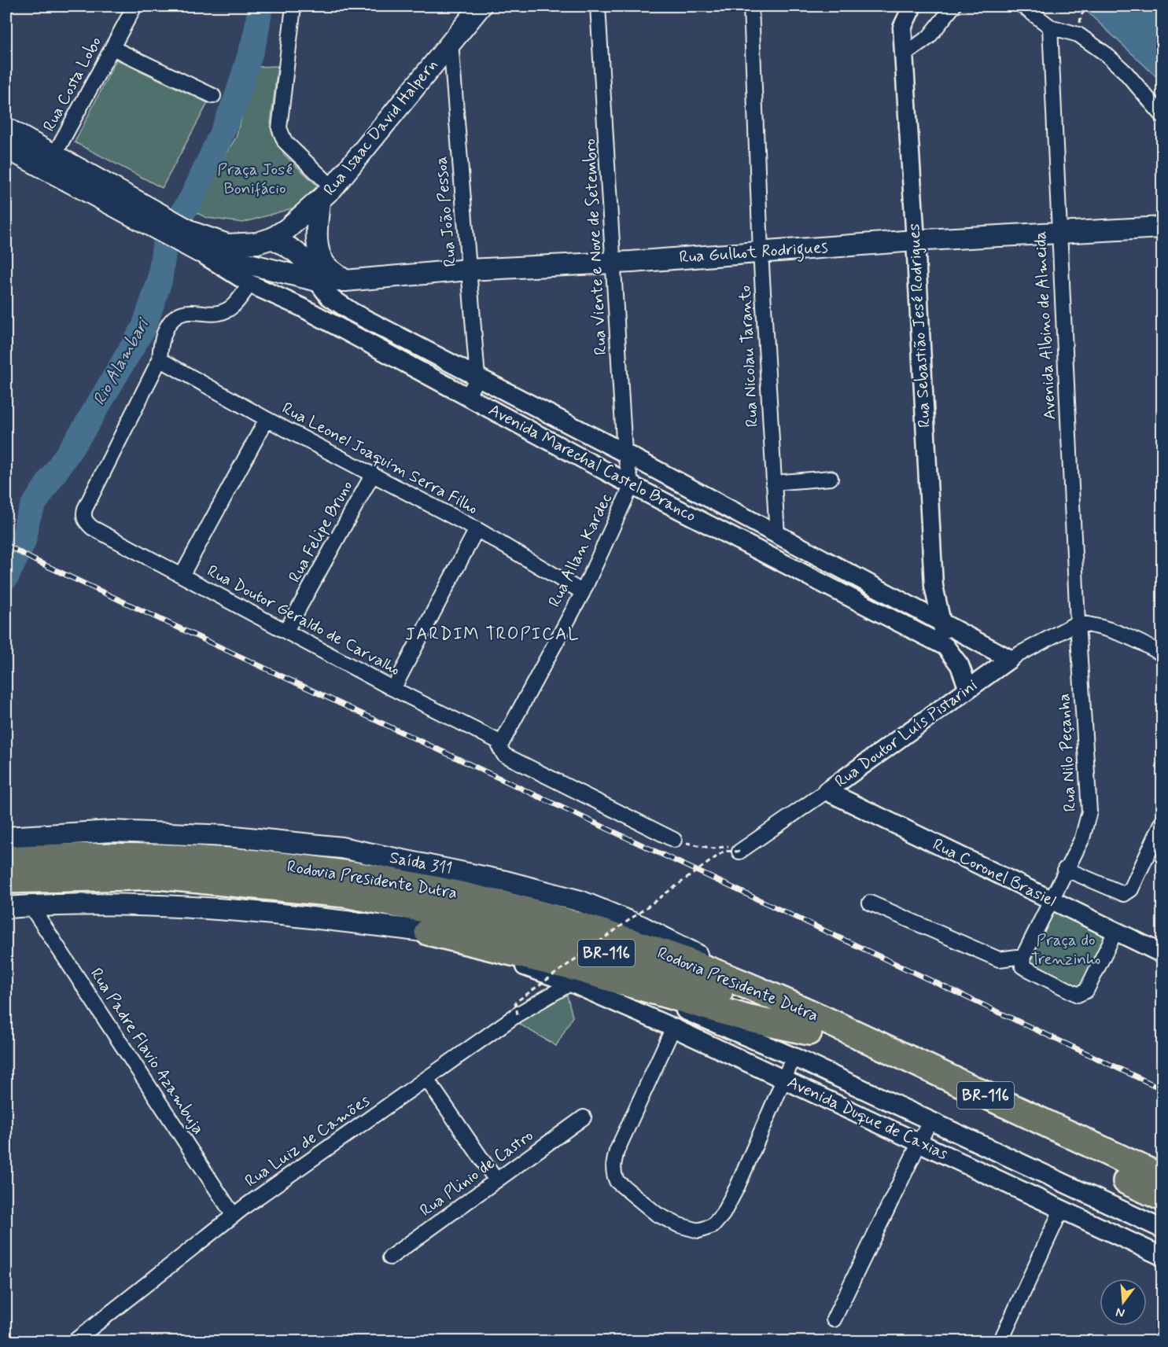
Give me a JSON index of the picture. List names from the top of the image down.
{
  "streets": {
    "highway": ["Rodovia Presidente Dutra", "BR-116"],
    "main road": [
      "Rua Isaac David Halpern",
      "Rua Gulhot Rodrigues",
      "Avenida Marechal Castelo Branco",
      "Saída 311"
    ],
    "street": [
      "Rua Costa Lobo",
      "Rua João Pessoa",
      "Rua Viente e Nove de Setembro",
      "Rua Sebastião Jesé Rodrigues",
      "Avenida Albino de Almeida",
      "Rua Nicolau Taranto",
      "Rua Leonel Joaquim Serra Filho",
      "Rua Felipe Bruno",
      "Rua Allan Kardec",
      "Rua Doutor Geraldo de Carvalho",
      "Rua Doutor Luís Pistarini",
      "Rua Nilo Peçanha",
      "Rua Coronel Brasiel",
      "Rua Padre Flavio Azambuja",
      "Avenida Duque de Caxias",
      "Rua Luiz de Camões",
      "Rua Plinio de Castro"
    ]
  },
  "crossings": [
    ["Rua Isaac David Halpern", "Rua João Pessoa"],
    ["Rua Isaac David Halpern", "Avenida Marechal Castelo Branco"],
    ["Rua João Pessoa", "Rua Gulhot Rodrigues"],
    ["Rua João Pessoa", "Avenida Marechal Castelo Branco"],
    ["Rua Viente e Nove de Setembro", "Rua Gulhot Rodrigues"],
    ["Rua Viente e Nove de Setembro", "Avenida Marechal Castelo Branco"],
    ["Rua Viente e Nove de Setembro", "Rua Allan Kardec"],
    ["Rua Gulhot Rodrigues", "Rua Sebastião Jesé Rodrigues"],
    ["Rua Gulhot Rodrigues", "Avenida Albino de Almeida"],
    ["Rua Gulhot Rodrigues", "Rua Nicolau Taranto"],
    ["Rua Gulhot Rodrigues", "Avenida Marechal Castelo Branco"],
    ["Rua Sebastião Jesé Rodrigues", "Avenida Marechal Castelo Branco"],
    ["Avenida Albino de Almeida", "Rua Doutor Luís Pistarini"],
    ["Avenida Albino de Almeida", "Rua Nilo Peçanha"],
    ["Rua Nicolau Taranto", "Avenida Marechal Castelo Branco"],
    ["Rua Leonel Joaquim Serra Filho", "Rua Felipe Bruno"],
    ["Rua Leonel Joaquim Serra Filho", "Rua Allan Kardec"],
    ["Rua Leonel Joaquim Serra Filho", "Rua Doutor Geraldo de Carvalho"],
    ["Avenida Marechal Castelo Branco", "Rua Allan Kardec"],
    ["Avenida Marechal Castelo Branco", "Rua Doutor Luís Pistarini"],
    ["Rua Felipe Bruno", "Rua Doutor Geraldo de Carvalho"],
    ["Rua Allan Kardec", "Rua Doutor Geraldo de Carvalho"],
    ["Rua Doutor Luís Pistarini", "Rua Nilo Peçanha"],
    ["Rua Doutor Luís Pistarini", "Rua Coronel Brasiel"],
    ["Rua Nilo Peçanha", "Rua Coronel Brasiel"],
    ["Saída 311", "Rodovia Presidente Dutra"],
    ["Rua Padre Flavio Azambuja", "Rua Luiz de Camões"],
    ["Avenida Duque de Caxias", "Rua Luiz de Camões"]
  ],
  "districts": ["JARDIM TROPICAL"],
  "water": ["Rio Alambari"],
  "parks": ["Praça José Bonifácio", "Praça do Trenzinho"],
  "north": "bottom"
}
